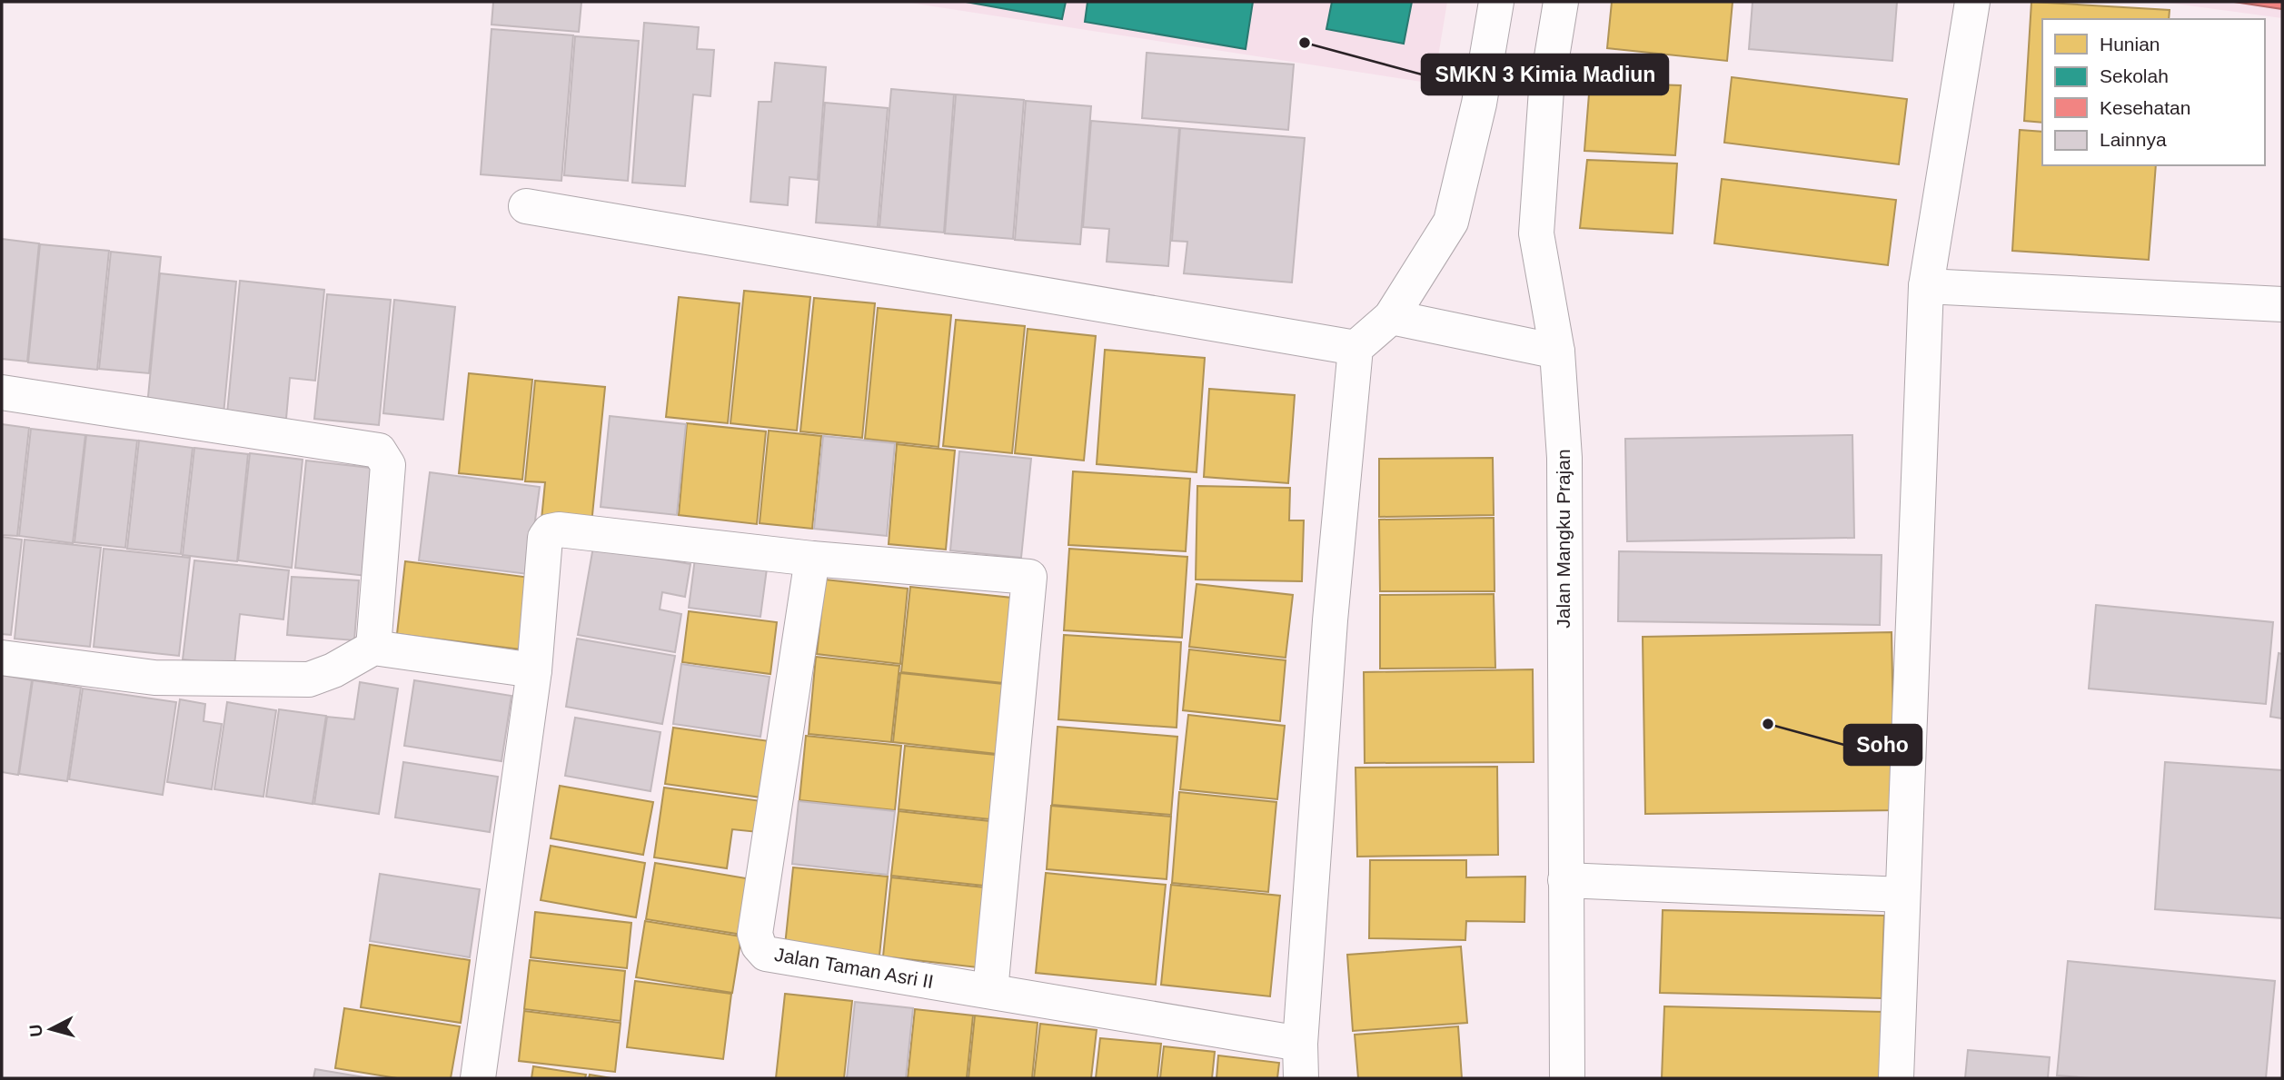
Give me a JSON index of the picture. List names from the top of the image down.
{
  "streets": {
    "street": ["Jalan Mangku Prajan", "Jalan Taman Asri II"]
  },
  "places": ["SMKN 3 Kimia Madiun", "Soho"],
  "legend": [
    "Hunian",
    "Sekolah",
    "Kesehatan",
    "Lainnya"
  ],
  "north": "left"
}
